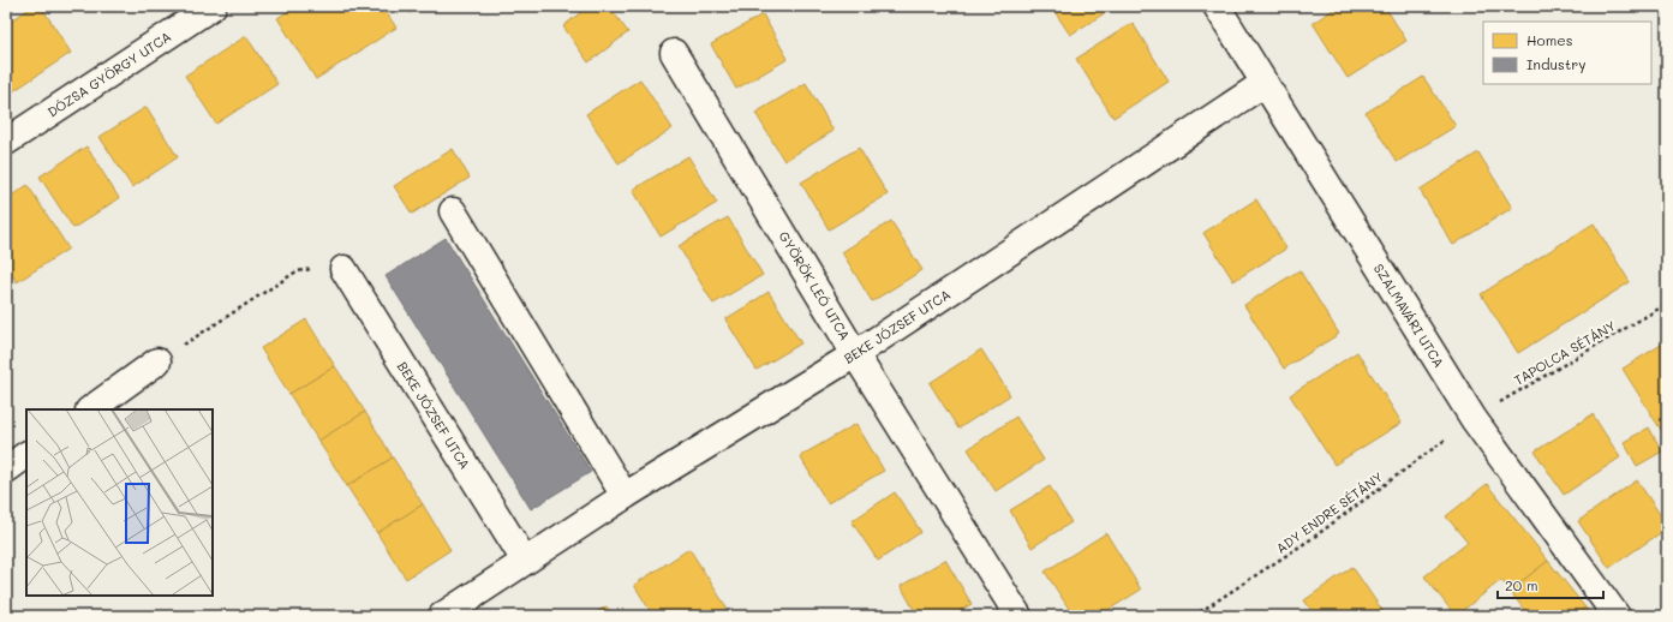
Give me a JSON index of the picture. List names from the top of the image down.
{
  "streets": {
    "street": [
      "DÓZSA GYÖRGY UTCA",
      "GYÖRÖK LEÓ UTCA",
      "SZALMAVÁRI UTCA",
      "BEKE JÓZSEF UTCA"
    ],
    "path": ["TAPOLCA SÉTÁNY", "ADY ENDRE SÉTÁNY"]
  },
  "crossings": [
    ["GYÖRÖK LEÓ UTCA", "BEKE JÓZSEF UTCA"],
    ["SZALMAVÁRI UTCA", "BEKE JÓZSEF UTCA"],
    ["SZALMAVÁRI UTCA", "TAPOLCA SÉTÁNY"],
    ["SZALMAVÁRI UTCA", "ADY ENDRE SÉTÁNY"],
    ["TAPOLCA SÉTÁNY", "ADY ENDRE SÉTÁNY"]
  ],
  "legend": ["Homes", "Industry"],
  "scale_bar": "20 m"
}
